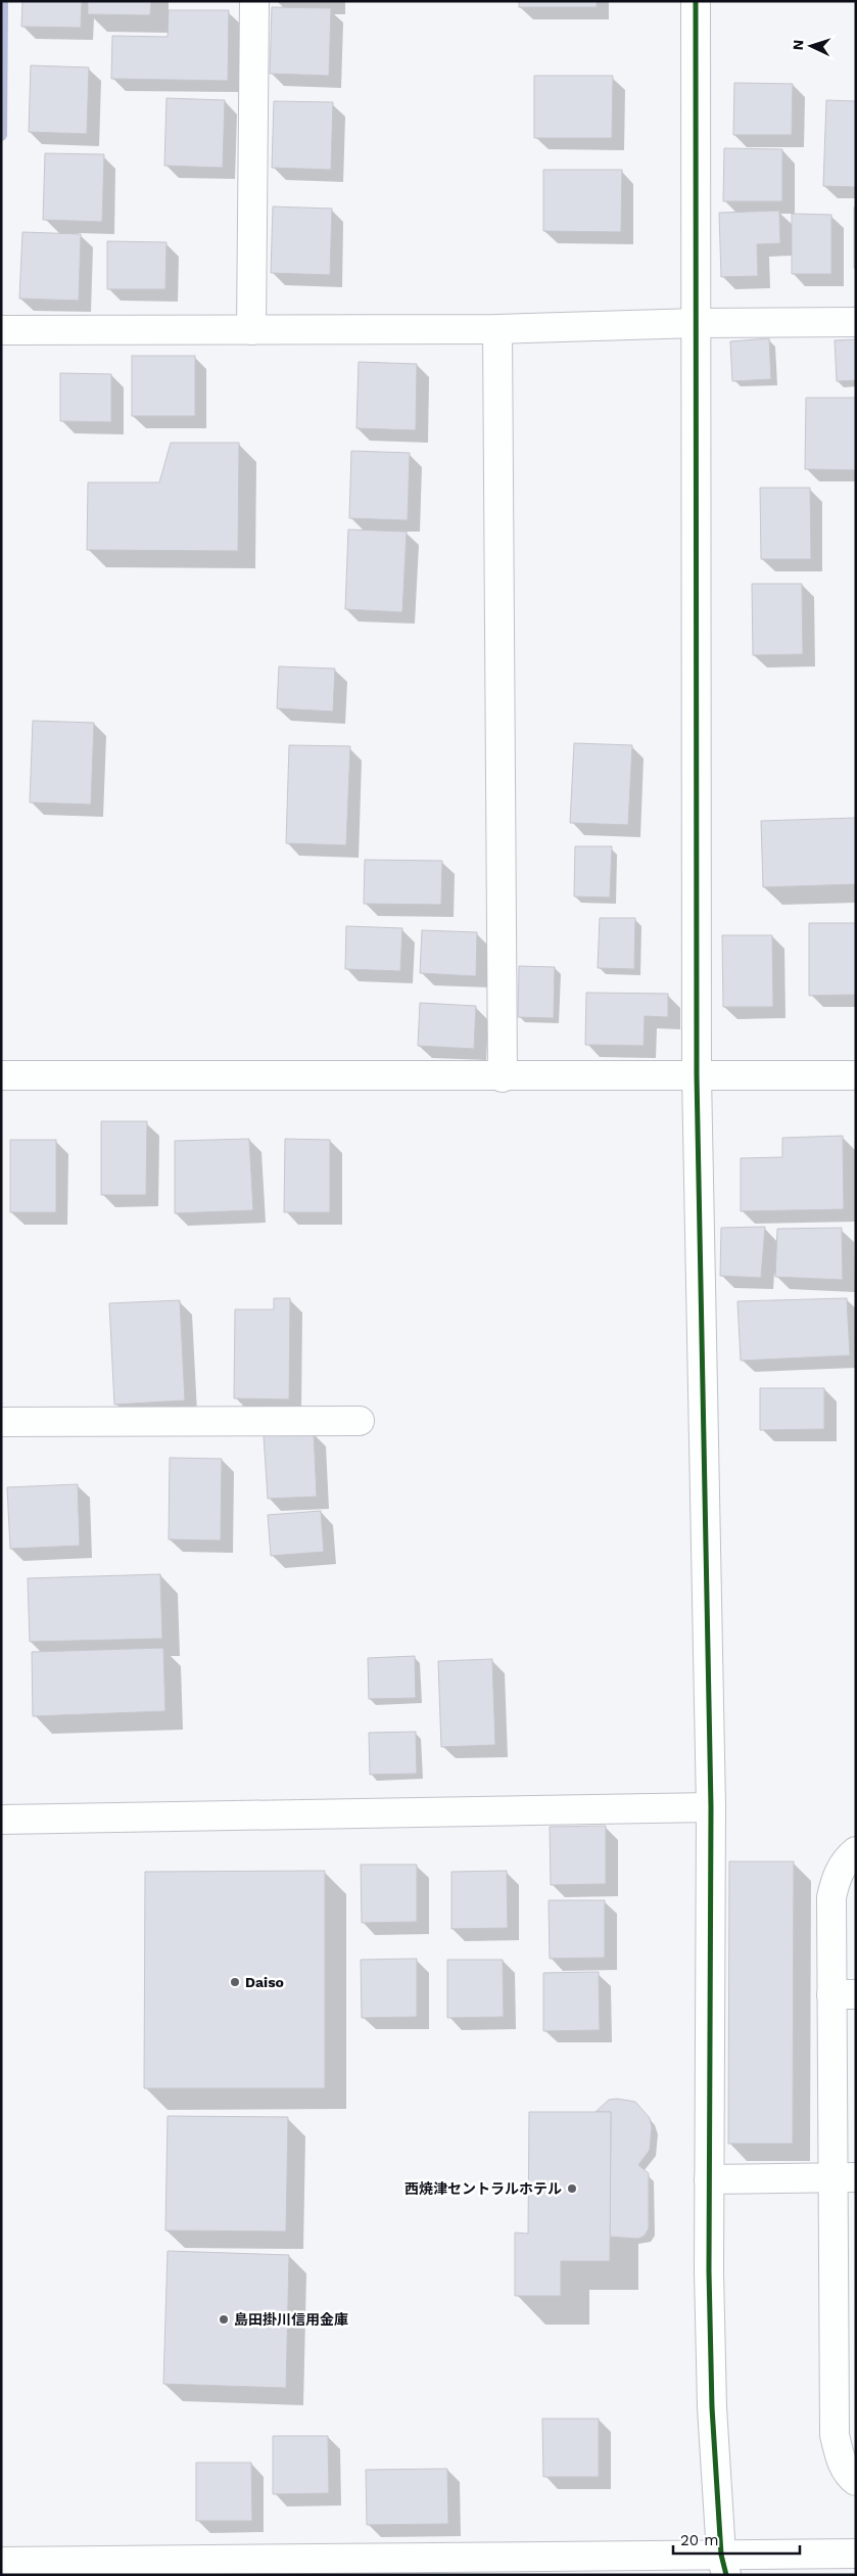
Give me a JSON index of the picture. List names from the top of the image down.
{
  "places": ["Daiso", "西焼津セントラルホテル", "島田掛川信用金庫"],
  "scale_bar": "20 m",
  "north": "left"
}
